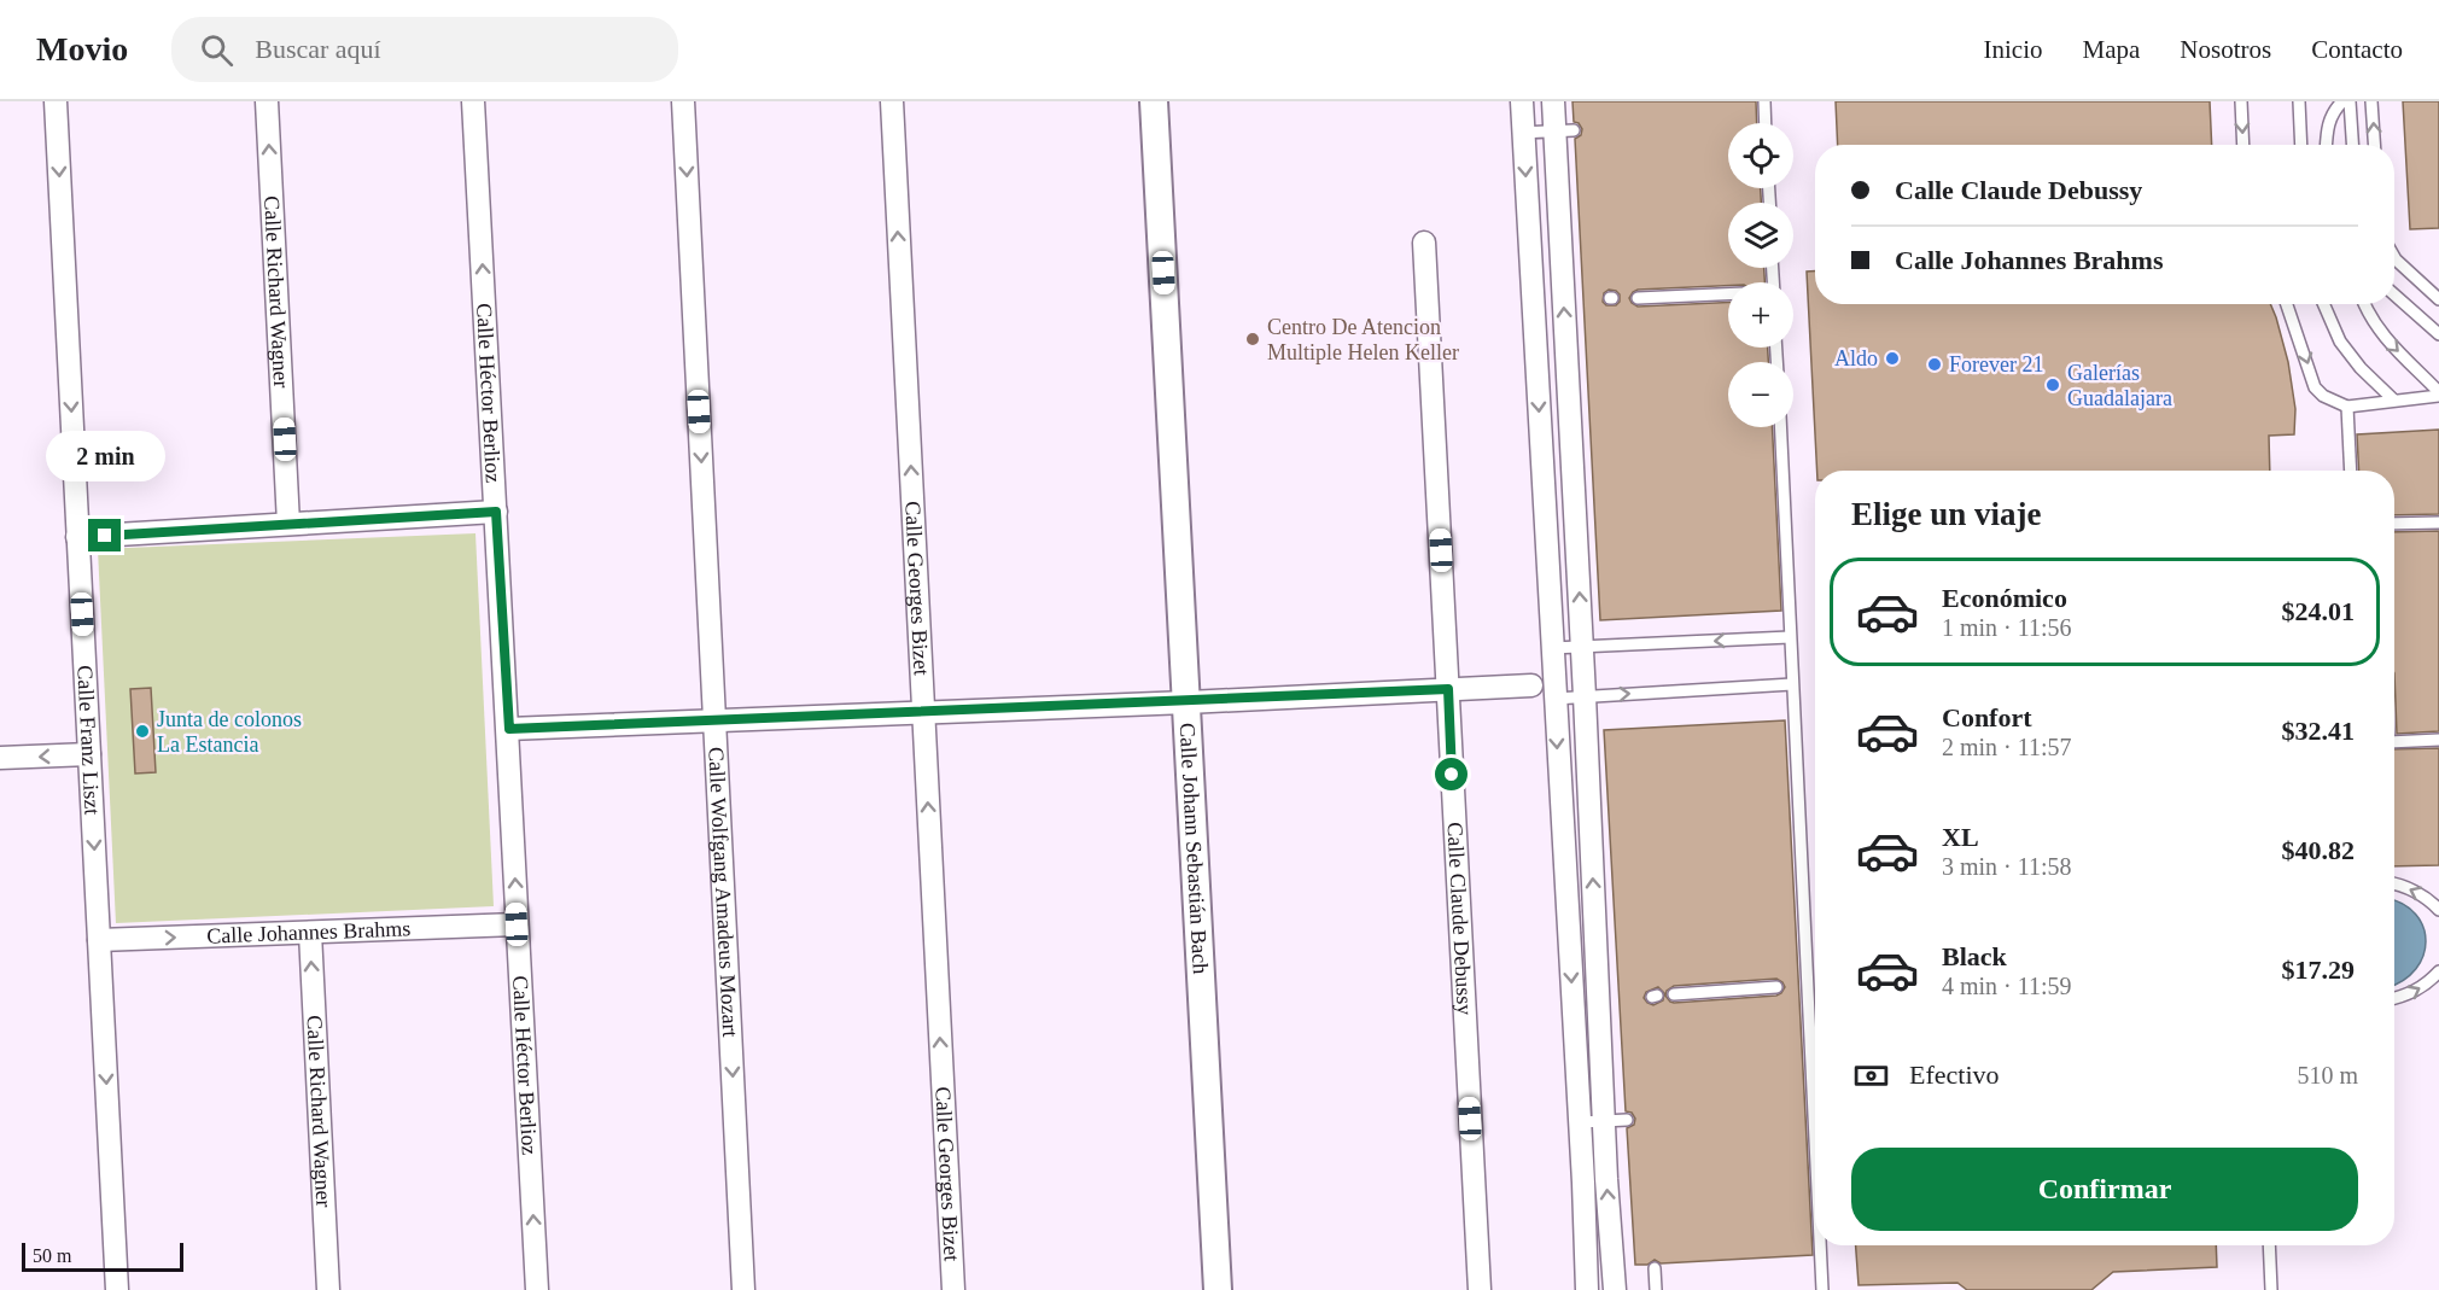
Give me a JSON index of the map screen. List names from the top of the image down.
{
  "streets": {
    "street": [
      "Calle Richard Wagner",
      "Calle Héctor Berlioz",
      "Calle Georges Bizet",
      "Calle Franz Liszt",
      "Calle Johann Sebastián Bach",
      "Calle Wolfgang Amadeus Mozart",
      "Calle Claude Debussy",
      "Calle Johannes Brahms"
    ]
  },
  "crossings": [
    ["Calle Richard Wagner", "Calle Johannes Brahms"],
    ["Calle Héctor Berlioz", "Calle Johannes Brahms"],
    ["Calle Franz Liszt", "Calle Johannes Brahms"]
  ],
  "one_way": [
    "Calle Richard Wagner",
    "Calle Héctor Berlioz",
    "Calle Georges Bizet",
    "Calle Franz Liszt",
    "Calle Wolfgang Amadeus Mozart",
    "Calle Johannes Brahms"
  ],
  "places": [
    "Centro De Atencion Multiple Helen Keller",
    "Aldo",
    "Forever 21",
    "Galerías Guadalajara",
    "Junta de colonos La Estancia"
  ],
  "scale_bar": "50 m",
  "page": {
    "header": "Movio",
    "search": "Buscar aquí",
    "nav": [
      "Inicio",
      "Mapa",
      "Nosotros",
      "Contacto"
    ],
    "map_buttons": ["+", "−"],
    "banner": ["Calle Claude Debussy", "Calle Johannes Brahms"],
    "bubble": "2 min",
    "heading": "Elige un viaje",
    "list": [
      {
        "name": "Económico",
        "note": "1 min · 11:56",
        "value": "$24.01"
      },
      {
        "name": "Confort",
        "note": "2 min · 11:57",
        "value": "$32.41"
      },
      {
        "name": "XL",
        "note": "3 min · 11:58",
        "value": "$40.82"
      },
      {
        "name": "Black",
        "note": "4 min · 11:59",
        "value": "$17.29"
      }
    ],
    "pay": ["Efectivo", "510 m"],
    "buttons": "Confirmar",
    "scale": "50 m"
  }
}
